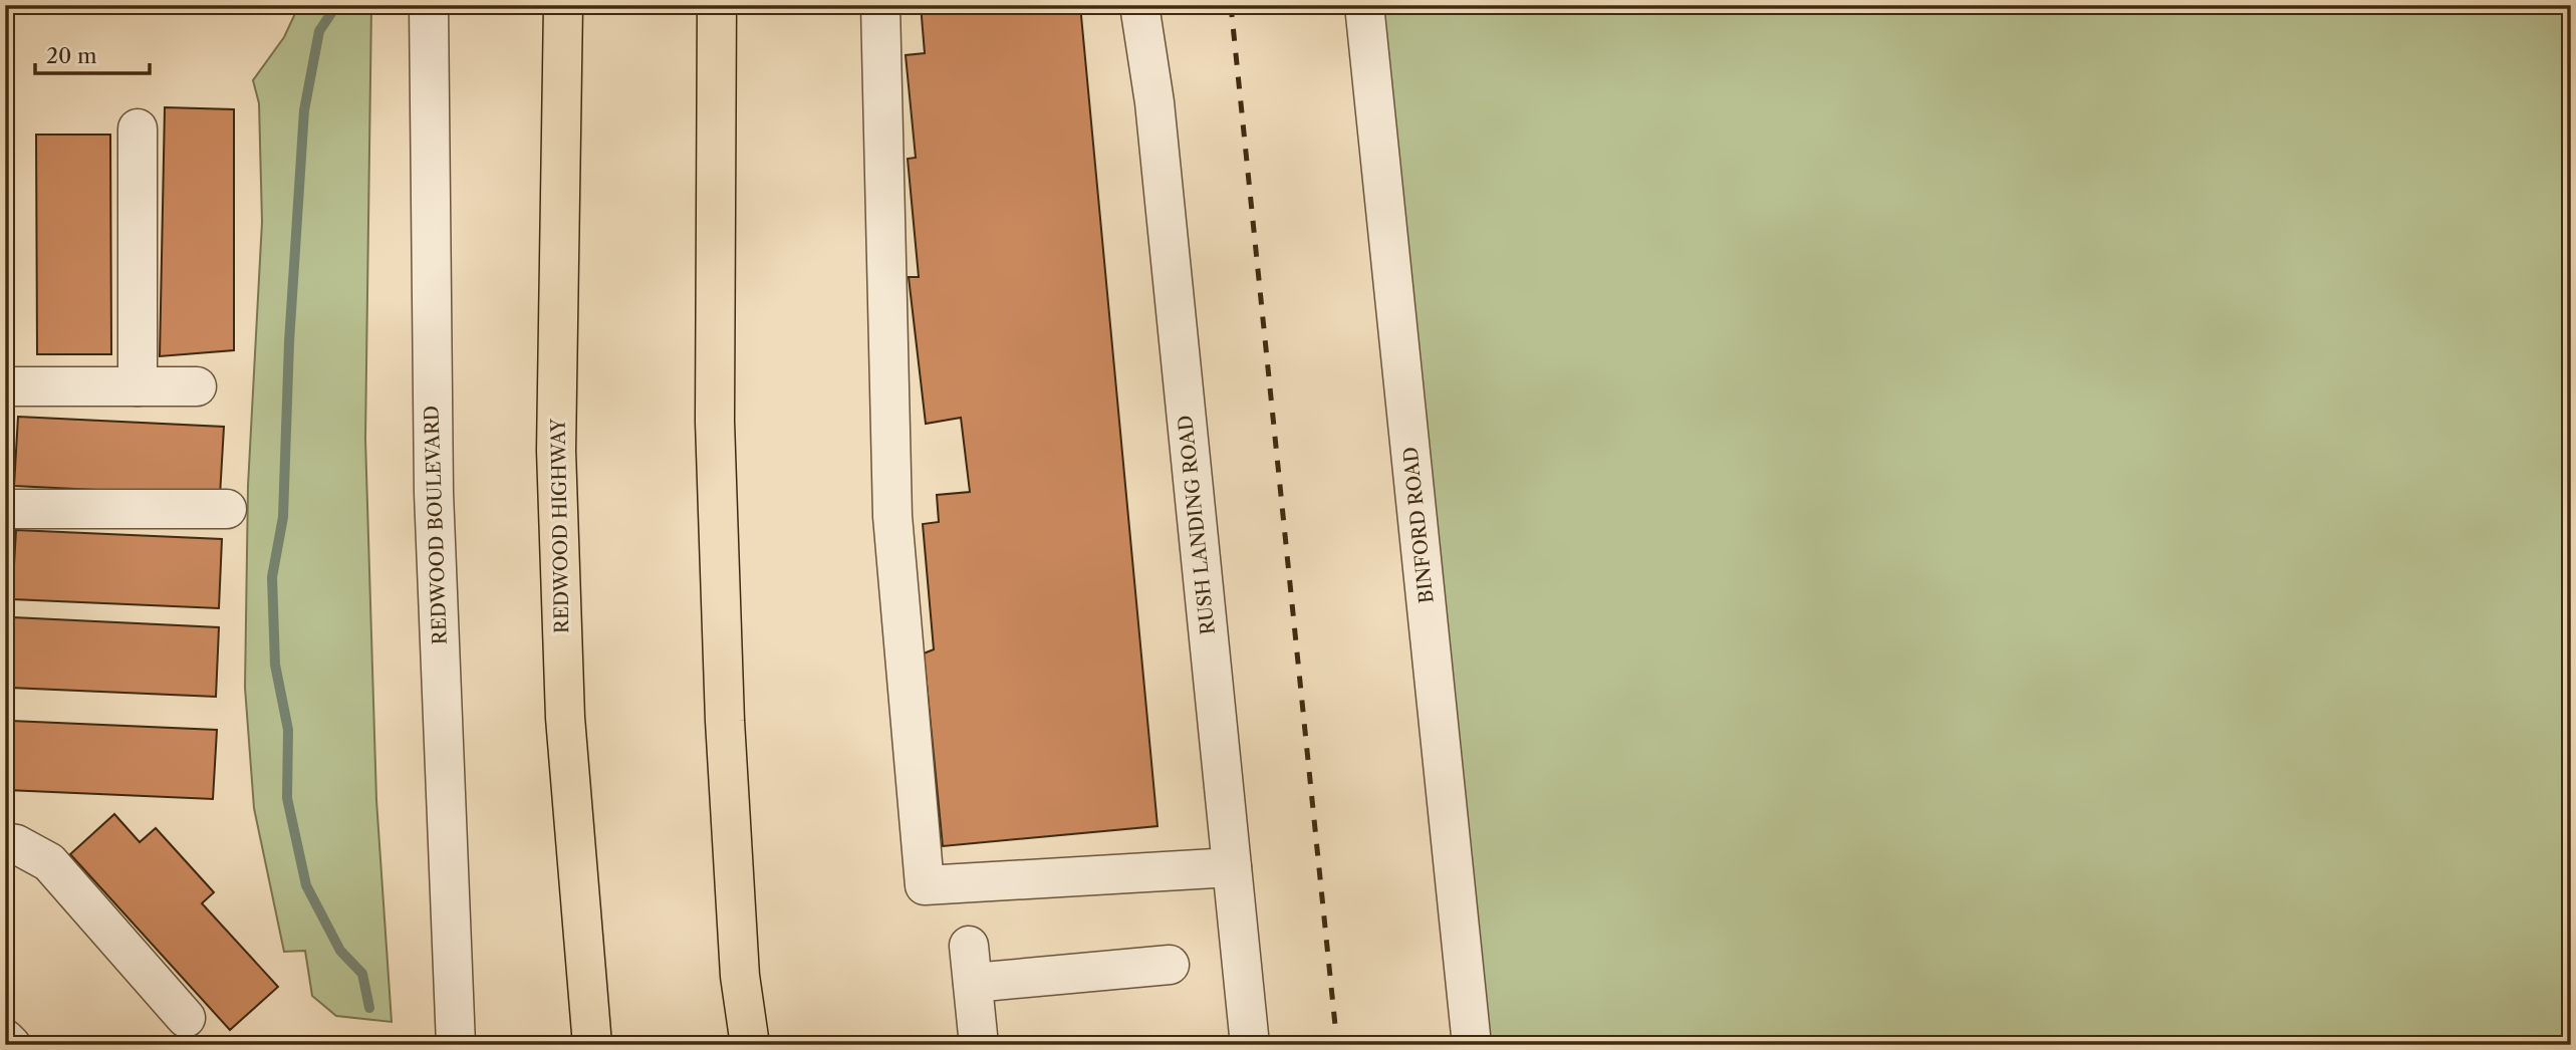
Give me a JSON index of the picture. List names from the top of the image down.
{
  "streets": {
    "highway": ["REDWOOD HIGHWAY"],
    "street": ["REDWOOD BOULEVARD", "RUSH LANDING ROAD", "BINFORD ROAD"]
  },
  "scale_bar": "20 m"
}
